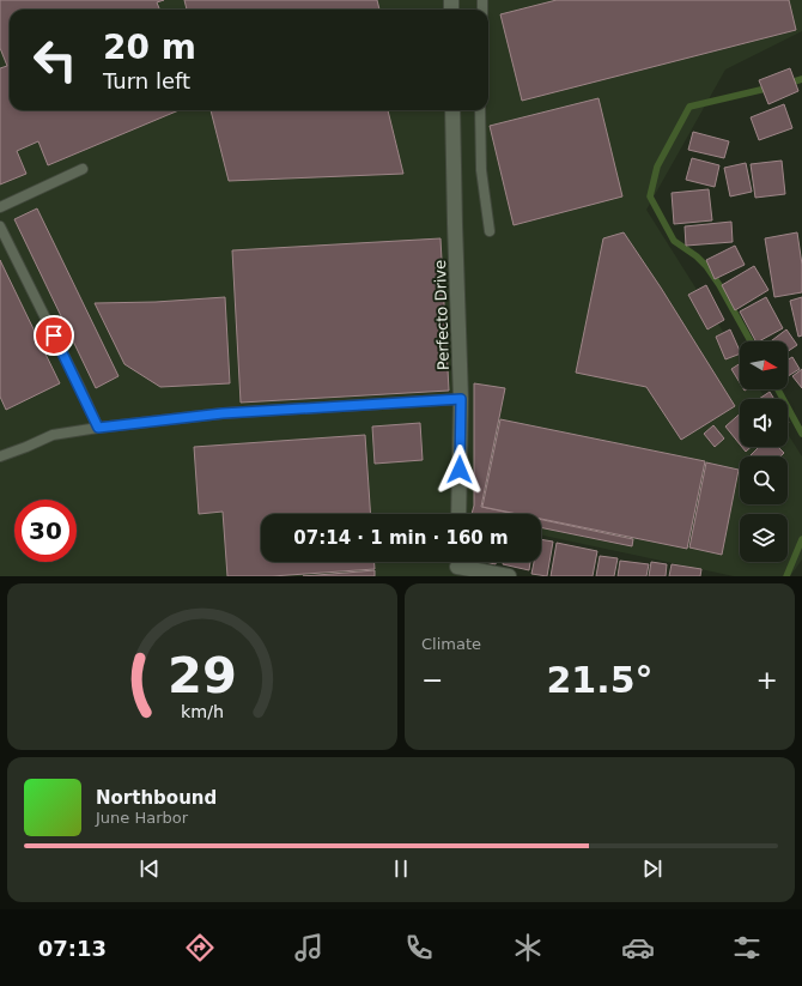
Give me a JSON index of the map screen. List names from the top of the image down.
{
  "streets": {
    "street": ["Perfecto Drive"]
  },
  "north": "right",
  "page": {
    "turn": ["20 m", "Turn left"],
    "limit": "30",
    "trip": "07:14 · 1 min · 160 m",
    "tile": "Climate",
    "heat": ["−", "21.5°", "+"],
    "song": ["Northbound", "June Harbor"],
    "tabs": "07:13",
    "gauge": ["29", "km/h"]
  }
}
